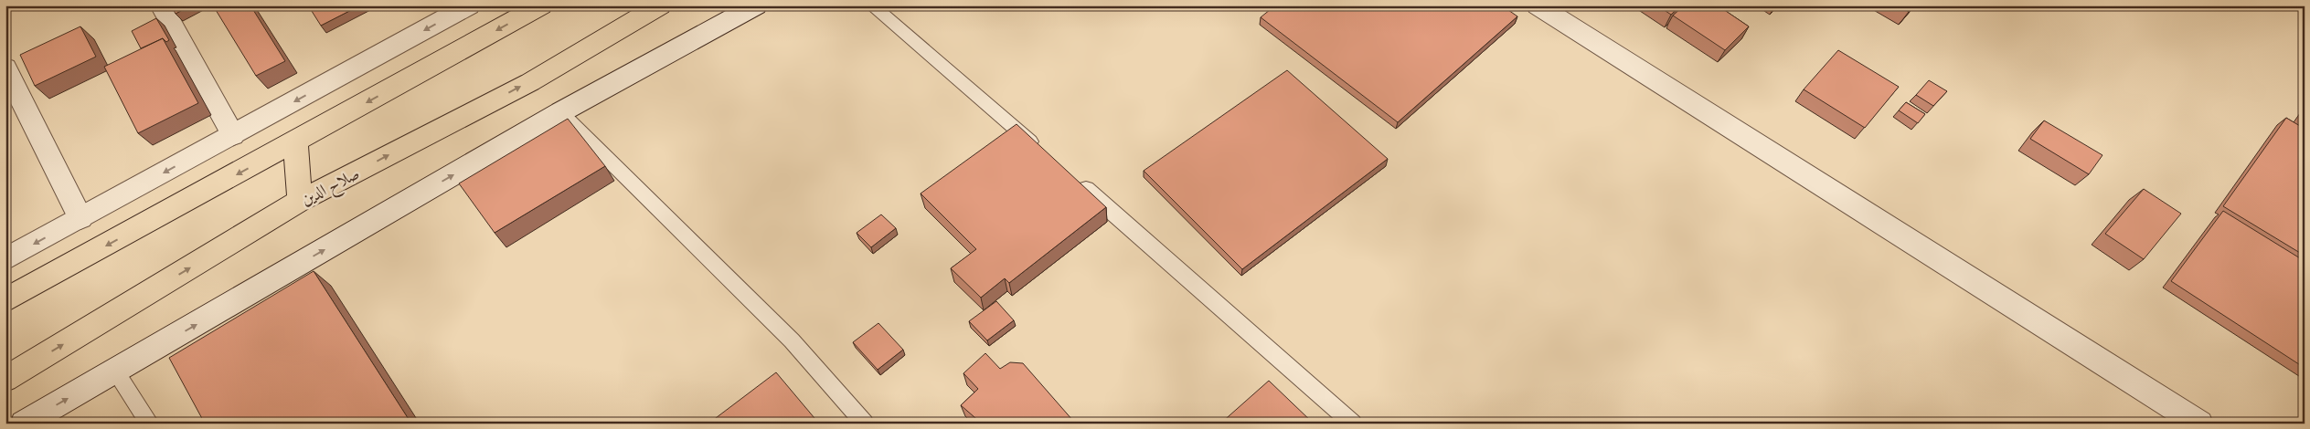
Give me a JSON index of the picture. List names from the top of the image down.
{
  "streets": {
    "highway": ["صلاح الدين"]
  }
}
